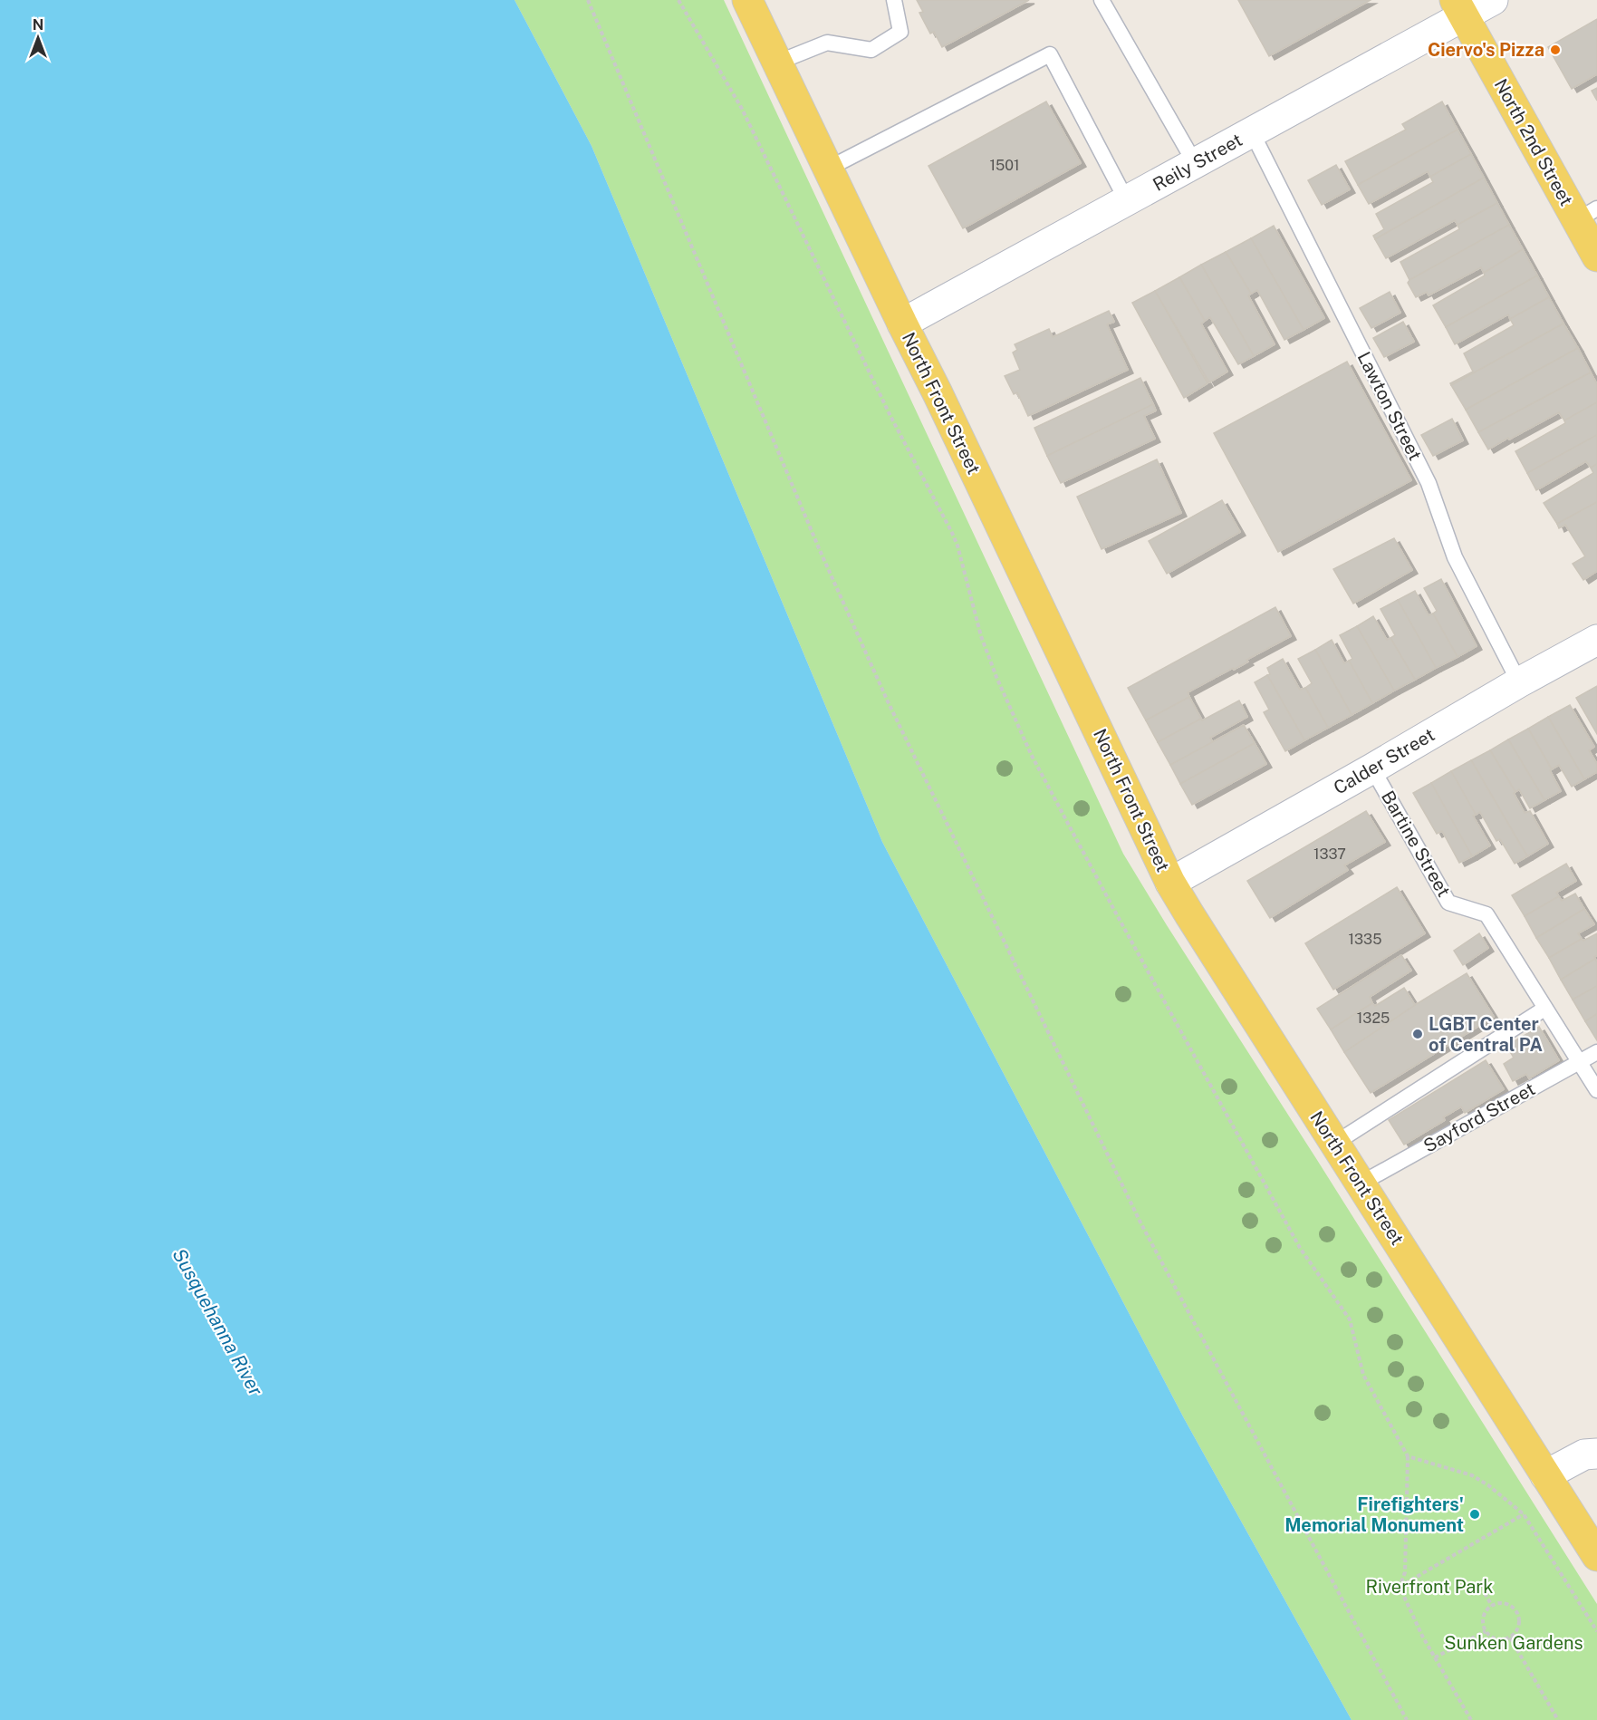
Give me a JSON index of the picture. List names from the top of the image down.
{
  "streets": {
    "main road": [
      "North 2nd Street",
      "Reily Street",
      "North Front Street",
      "Calder Street"
    ],
    "lane": ["Lawton Street", "Bartine Street", "Sayford Street"]
  },
  "crossings": [
    ["North 2nd Street", "Reily Street"],
    ["Reily Street", "North Front Street"],
    ["Reily Street", "Lawton Street"],
    ["North Front Street", "Calder Street"],
    ["North Front Street", "Sayford Street"],
    ["Lawton Street", "Calder Street"],
    ["Calder Street", "Bartine Street"],
    ["Bartine Street", "Sayford Street"]
  ],
  "water": ["Susquehanna River"],
  "parks": ["Riverfront Park", "Sunken Gardens"],
  "places": ["Ciervo's Pizza", "LGBT Center of Central PA", "Firefighters' Memorial Monument"],
  "house_numbers": [
    "1501",
    "1337",
    "1335",
    "1325"
  ],
  "north": "top"
}
